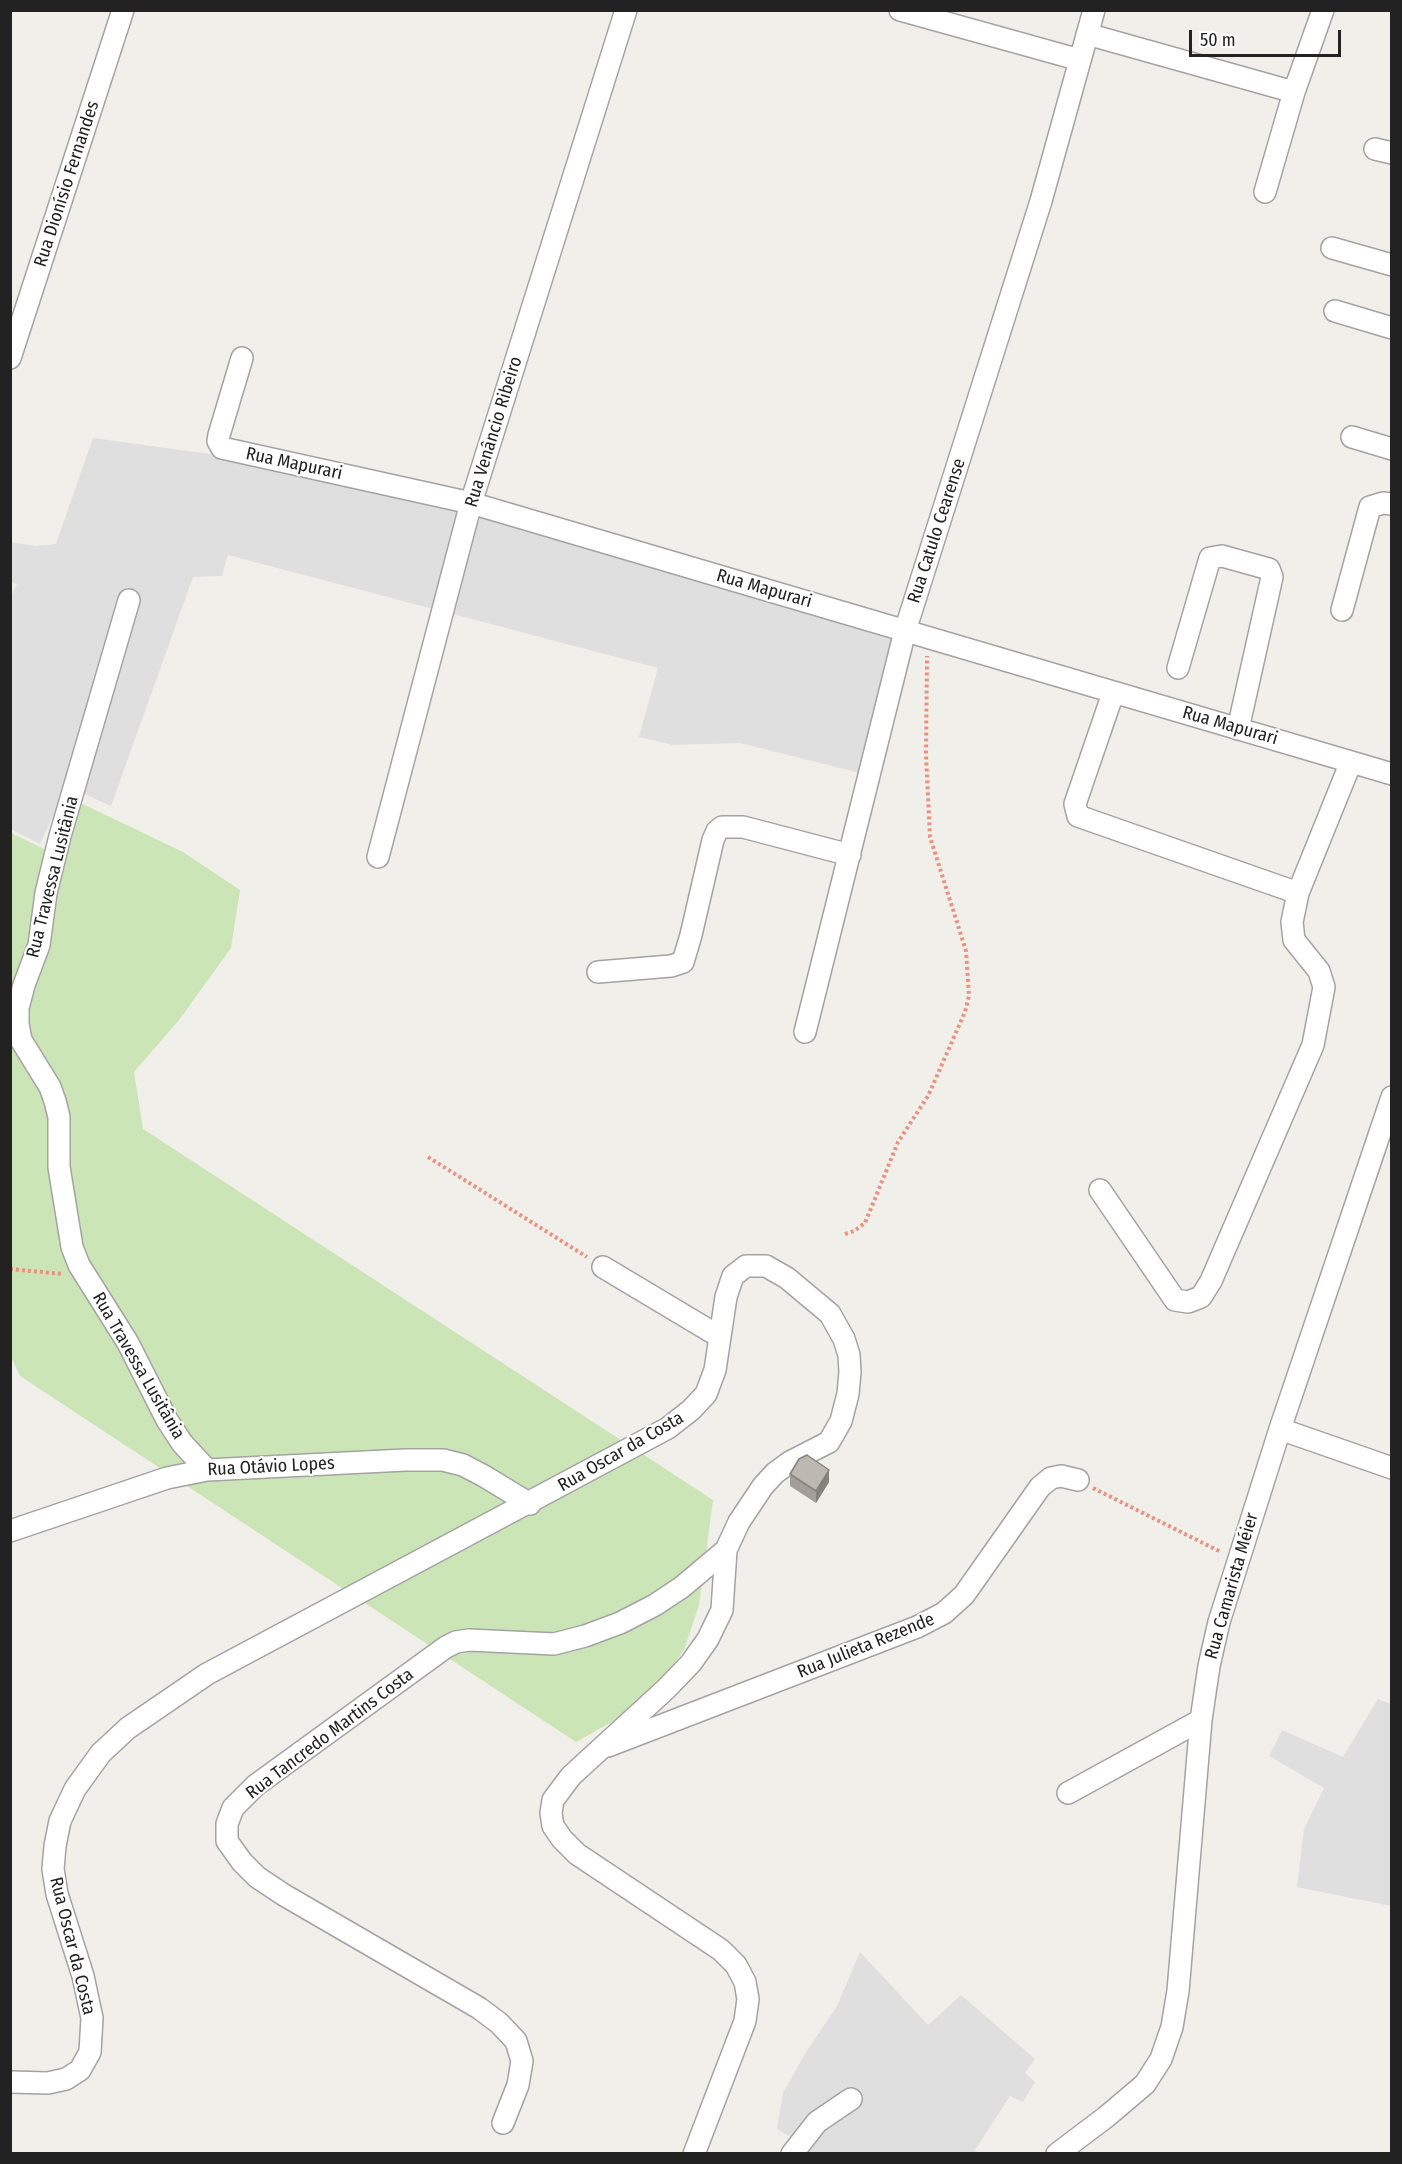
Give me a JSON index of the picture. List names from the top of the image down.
{
  "streets": {
    "street": [
      "Rua Dionísio Fernandes",
      "Rua Venâncio Ribeiro",
      "Rua Mapurari",
      "Rua Catulo Cearense",
      "Rua Travessa Lusitânia",
      "Rua Oscar da Costa",
      "Rua Otávio Lopes",
      "Rua Camarista Méier",
      "Rua Julieta Rezende",
      "Rua Tancredo Martins Costa"
    ]
  },
  "crossings": [
    ["Rua Venâncio Ribeiro", "Rua Mapurari"],
    ["Rua Mapurari", "Rua Catulo Cearense"],
    ["Rua Travessa Lusitânia", "Rua Otávio Lopes"],
    ["Rua Oscar da Costa", "Rua Otávio Lopes"],
    ["Rua Oscar da Costa", "Rua Julieta Rezende"],
    ["Rua Oscar da Costa", "Rua Tancredo Martins Costa"]
  ],
  "scale_bar": "50 m"
}
